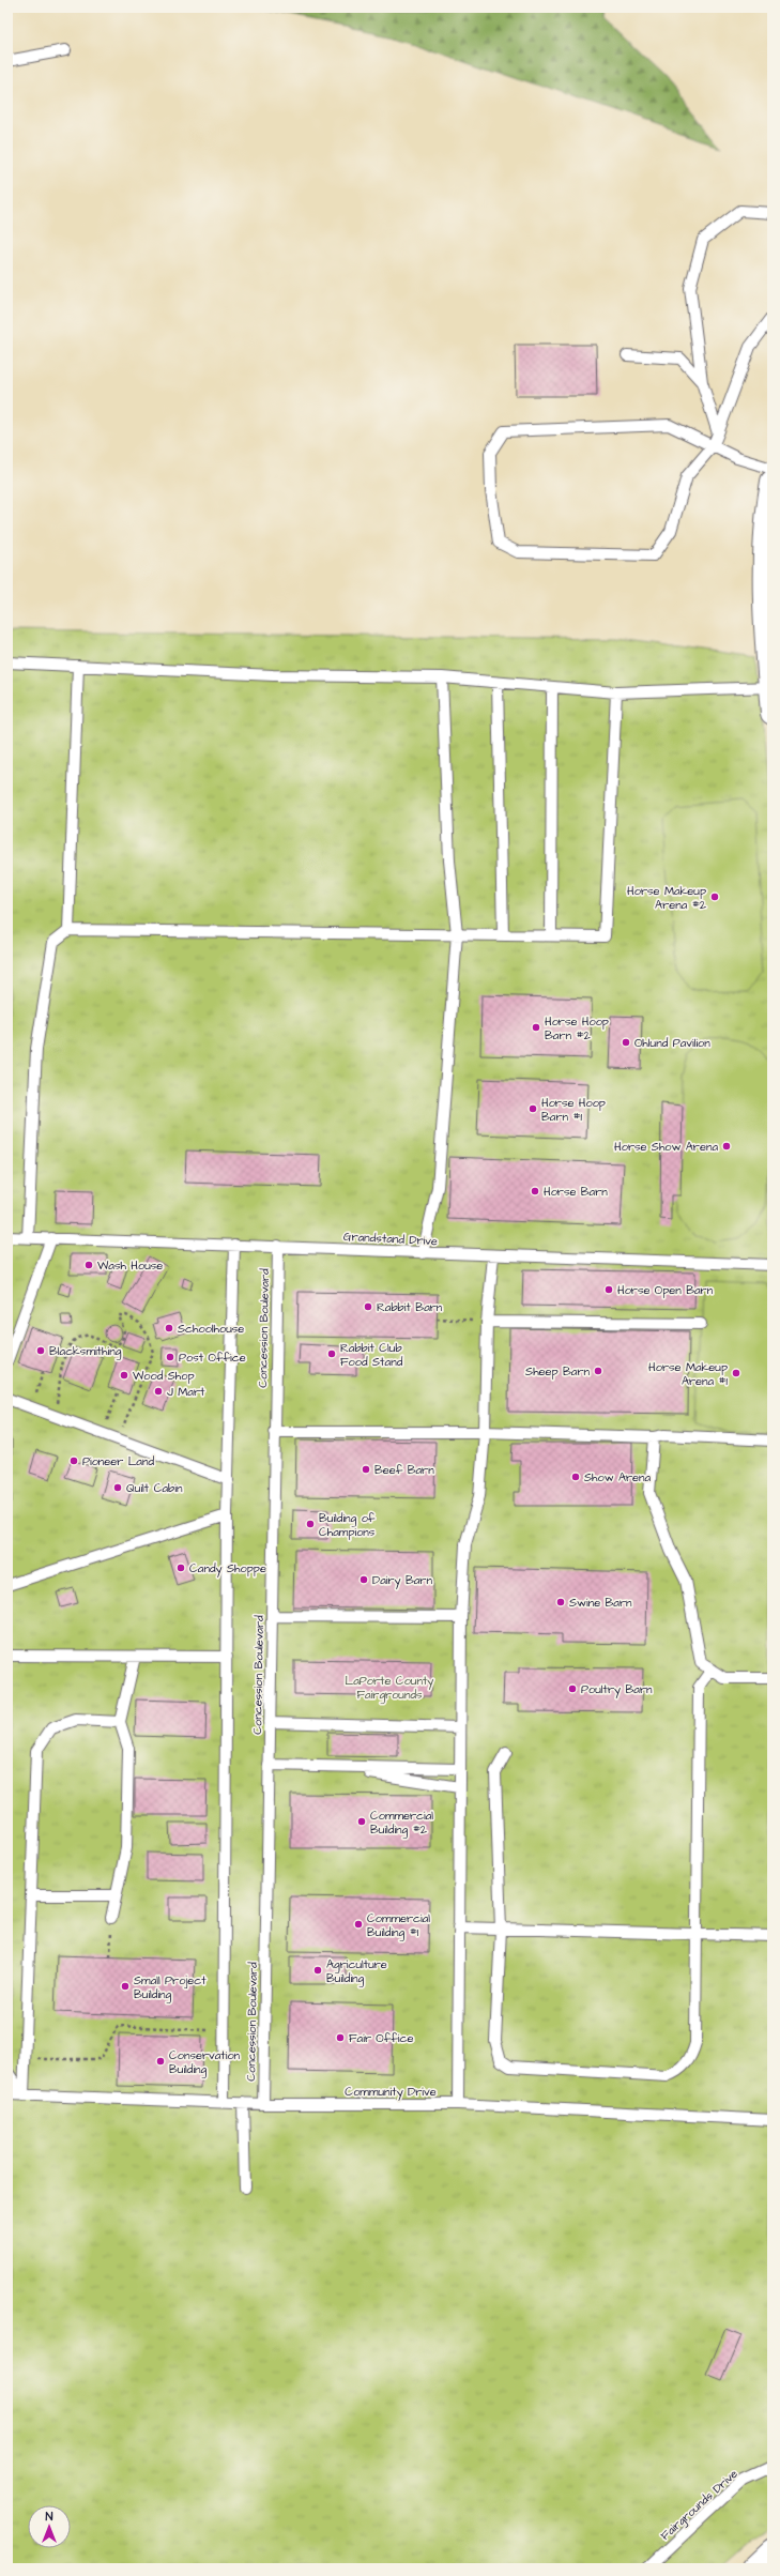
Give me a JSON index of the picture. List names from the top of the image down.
{
  "streets": {
    "lane": [
      "Grandstand Drive",
      "Concession Boulevard",
      "Community Drive",
      "Fairgrounds Drive"
    ]
  },
  "crossings": [
    ["Grandstand Drive", "Concession Boulevard"],
    ["Concession Boulevard", "Community Drive"]
  ],
  "parks": ["LaPorte County Fairgrounds"],
  "places": [
    "Horse Makeup Arena #2",
    "Horse Hoop Barn #2",
    "Ohlund Pavilion",
    "Horse Hoop Barn #1",
    "Horse Show Arena",
    "Horse Barn",
    "Wash House",
    "Horse Open Barn",
    "Rabbit Barn",
    "Schoolhouse",
    "Blacksmithing",
    "Rabbit Club Food Stand",
    "Post Office",
    "Sheep Barn",
    "Horse Makeup Arena #1",
    "Wood Shop",
    "J Mart",
    "Pioneer Land",
    "Beef Barn",
    "Show Arena",
    "Quilt Cabin",
    "Building of Champions",
    "Candy Shoppe",
    "Dairy Barn",
    "Swine Barn",
    "Poultry Barn",
    "Commercial Building #2",
    "Commercial Building #1",
    "Agriculture Building",
    "Small Project Building",
    "Fair Office",
    "Conservation Building"
  ],
  "north": "top"
}
